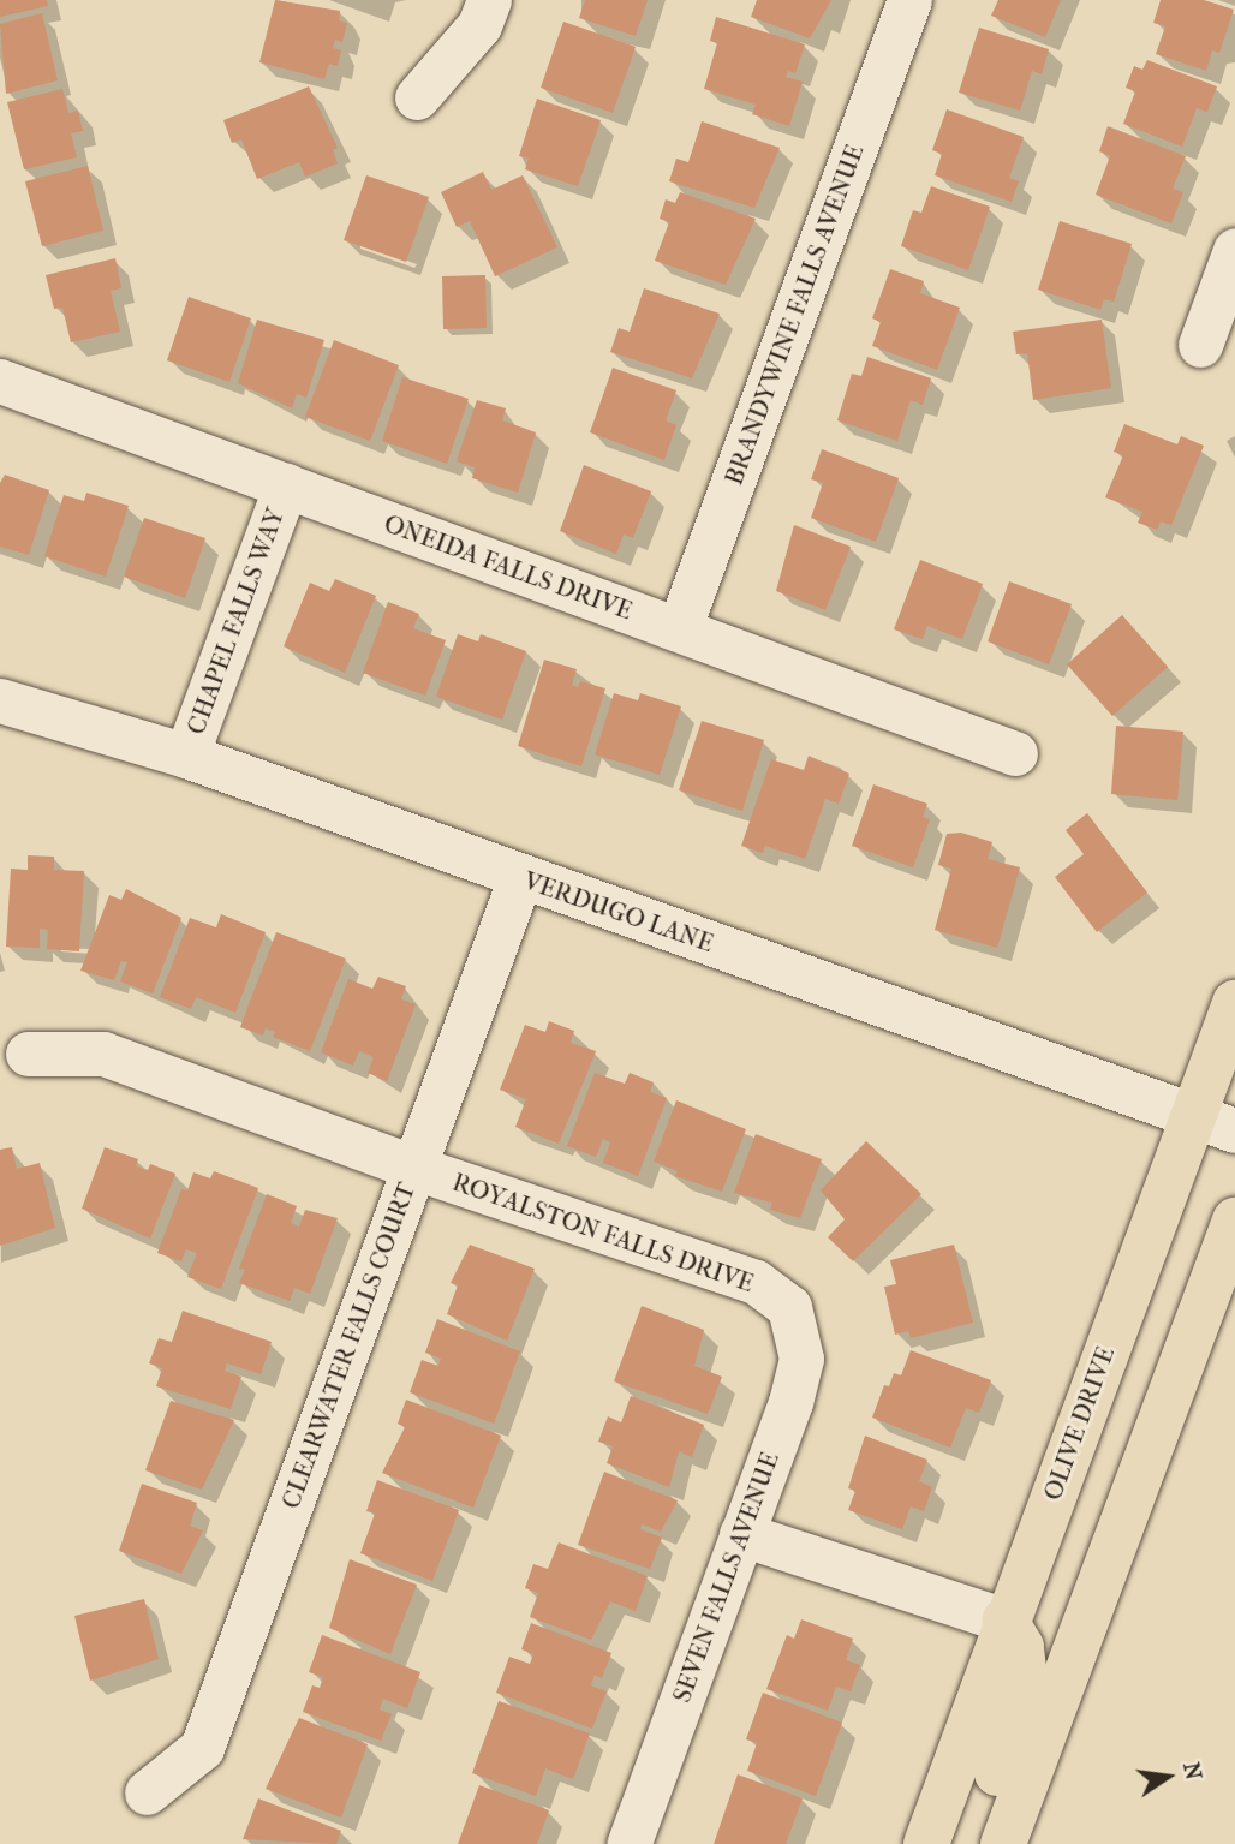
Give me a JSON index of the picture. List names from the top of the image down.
{
  "streets": {
    "main road": ["OLIVE DRIVE"],
    "street": [
      "BRANDYWINE FALLS AVENUE",
      "ONEIDA FALLS DRIVE",
      "CHAPEL FALLS WAY",
      "VERDUGO LANE",
      "ROYALSTON FALLS DRIVE",
      "CLEARWATER FALLS COURT",
      "SEVEN FALLS AVENUE"
    ]
  },
  "crossings": [
    ["BRANDYWINE FALLS AVENUE", "ONEIDA FALLS DRIVE"],
    ["ONEIDA FALLS DRIVE", "CHAPEL FALLS WAY"],
    ["CHAPEL FALLS WAY", "VERDUGO LANE"],
    ["VERDUGO LANE", "CLEARWATER FALLS COURT"],
    ["VERDUGO LANE", "OLIVE DRIVE"],
    ["ROYALSTON FALLS DRIVE", "CLEARWATER FALLS COURT"],
    ["ROYALSTON FALLS DRIVE", "SEVEN FALLS AVENUE"]
  ],
  "north": "right"
}
